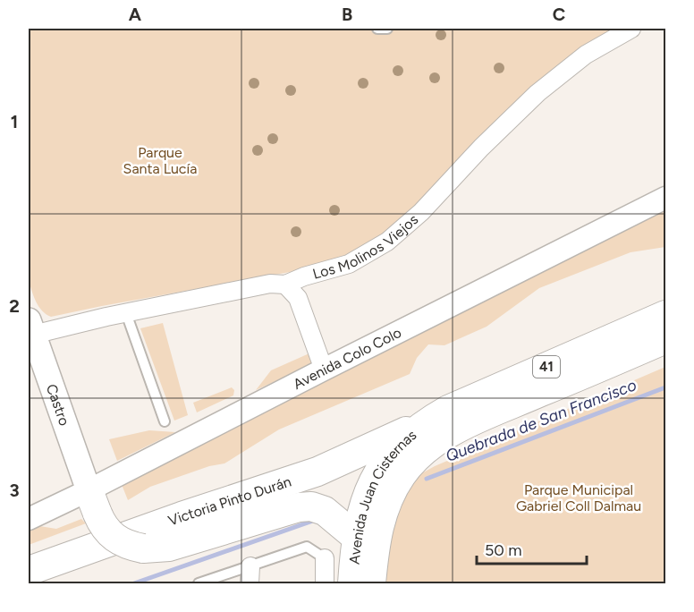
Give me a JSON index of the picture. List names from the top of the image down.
{
  "streets": {
    "main road": [
      "41",
      "Castro",
      "Avenida Juan Cisternas",
      "Victoria Pinto Durán"
    ],
    "street": ["Los Molinos Viejos", "Avenida Colo Colo"]
  },
  "crossings": [
    ["Los Molinos Viejos", "Castro"],
    ["Avenida Colo Colo", "Castro"],
    ["41", "Avenida Juan Cisternas"],
    ["41", "Victoria Pinto Durán"],
    ["Avenida Juan Cisternas", "Victoria Pinto Durán"]
  ],
  "water": ["Quebrada de San Francisco"],
  "parks": ["Parque Santa Lucía", "Parque Municipal Gabriel Coll Dalmau"],
  "scale_bar": "50 m",
  "grid": {
    "columns": ["A", "B", "C"],
    "rows": ["1", "2", "3"]
  }
}
